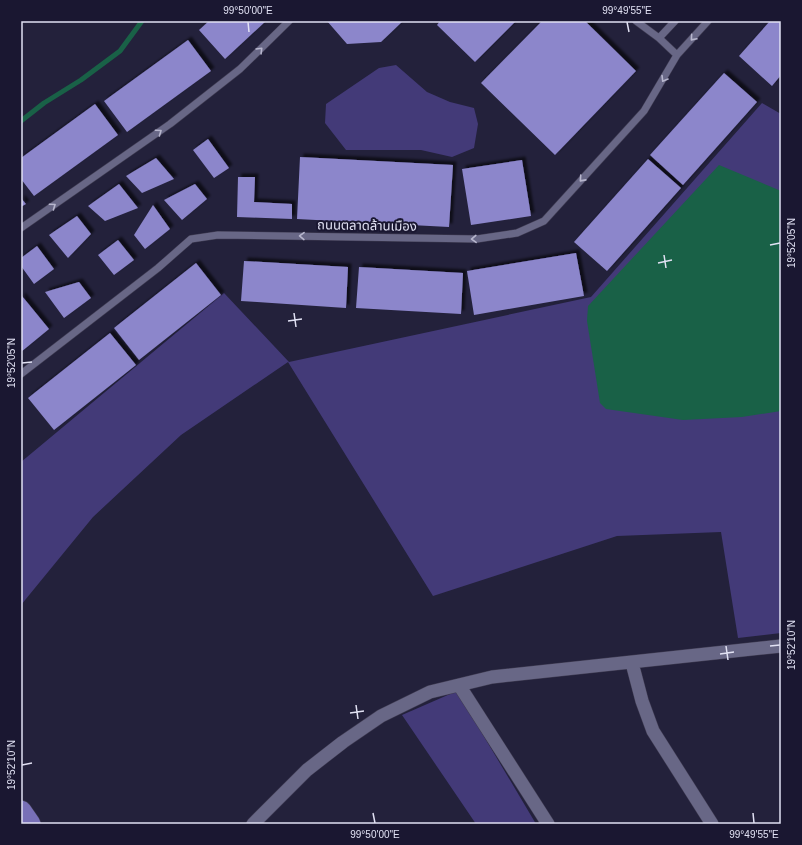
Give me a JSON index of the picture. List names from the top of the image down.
{
  "streets": {
    "lane": ["ถนนตลาดล้านเมือง"]
  },
  "one_way": ["ถนนตลาดล้านเมือง"],
  "coordinates": [
    "99°50'00\"E",
    "99°49'55\"E",
    "19°52'05\"N",
    "19°52'10\"N"
  ]
}
